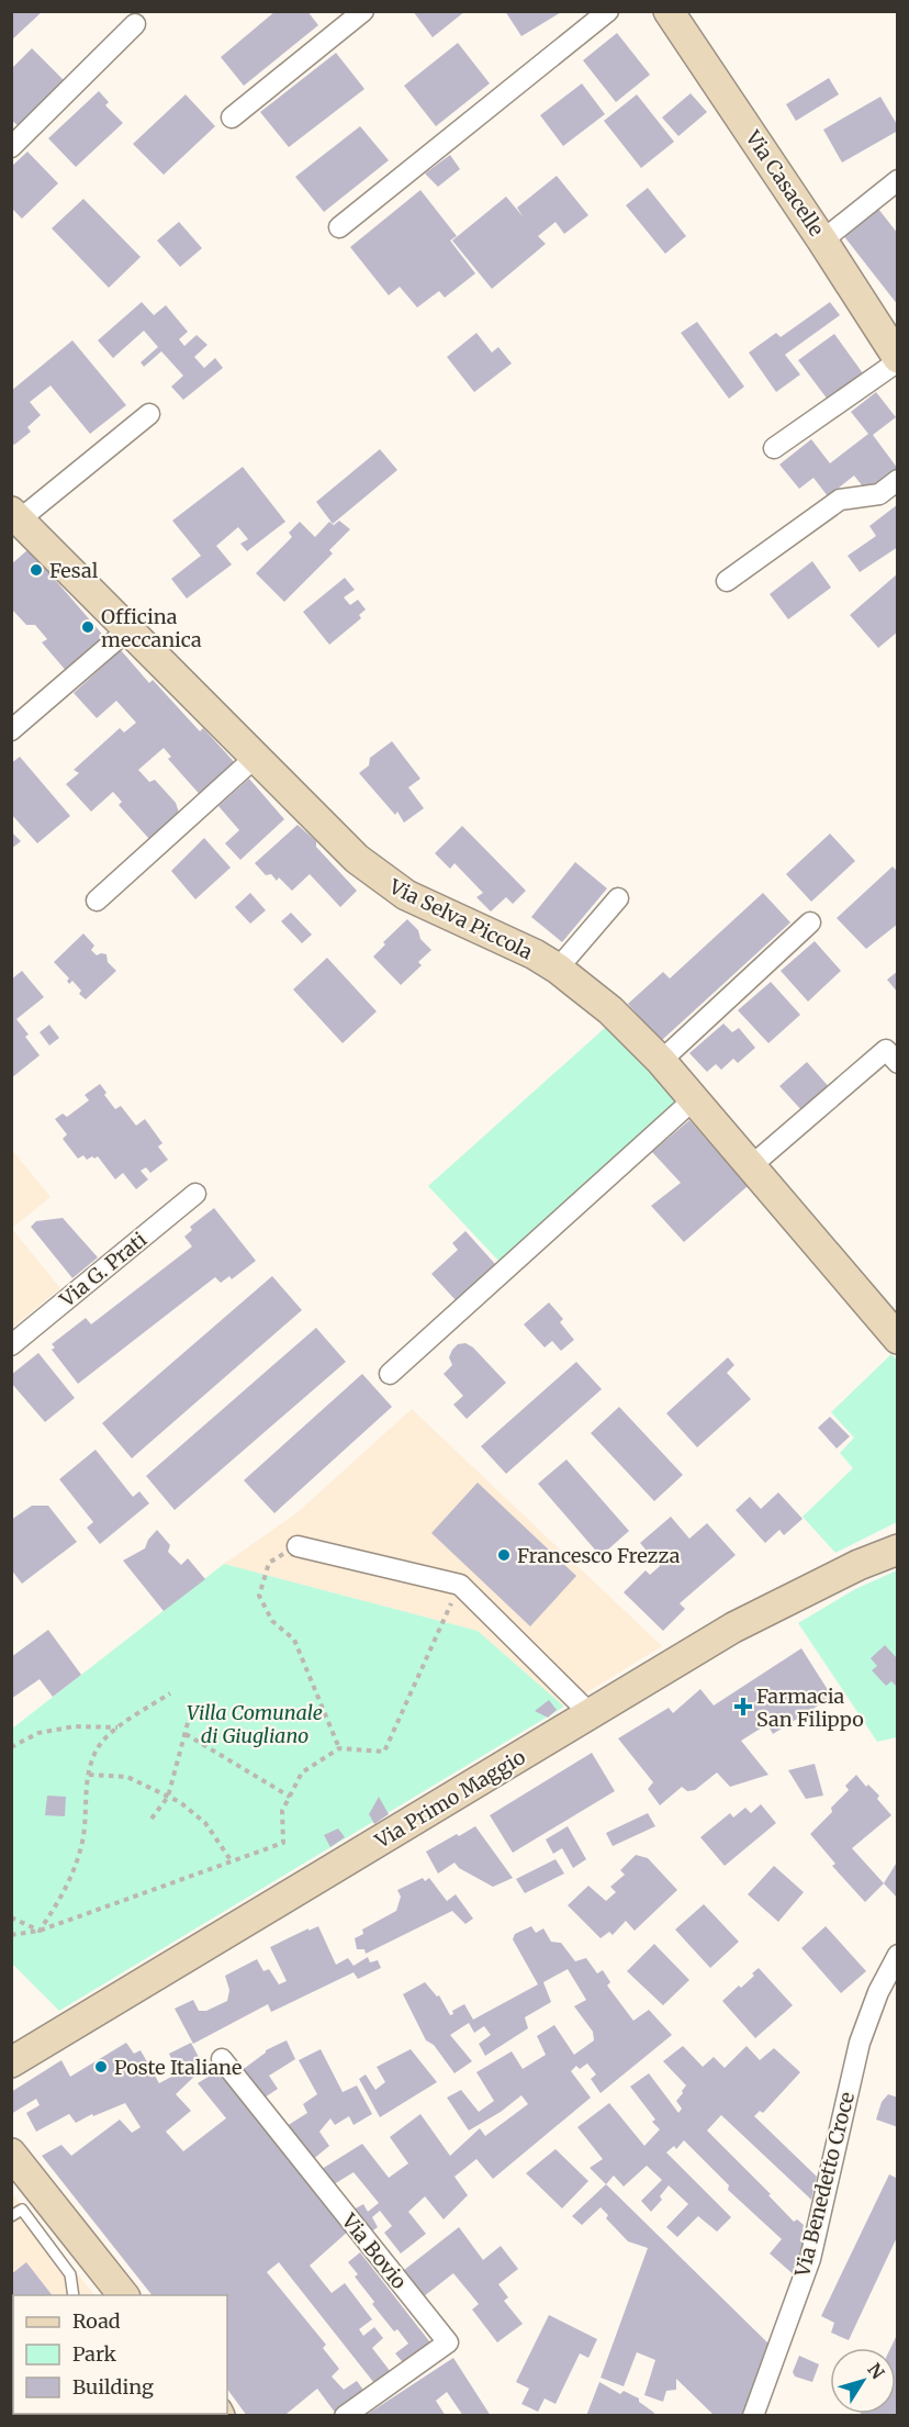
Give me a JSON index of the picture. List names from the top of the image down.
{
  "streets": {
    "street": [
      "Via Casacelle",
      "Via Selva Piccola",
      "Via G. Prati",
      "Via Primo Maggio",
      "Via Benedetto Croce",
      "Via Bovio"
    ]
  },
  "parks": ["Villa Comunale di Giugliano"],
  "places": {
    "other": [
      "Fesal",
      "Officina meccanica",
      "Francesco Frezza",
      "Poste Italiane"
    ],
    "health": ["Farmacia San Filippo"]
  },
  "legend": ["Road", "Park", "Building"],
  "north": "top right"
}
